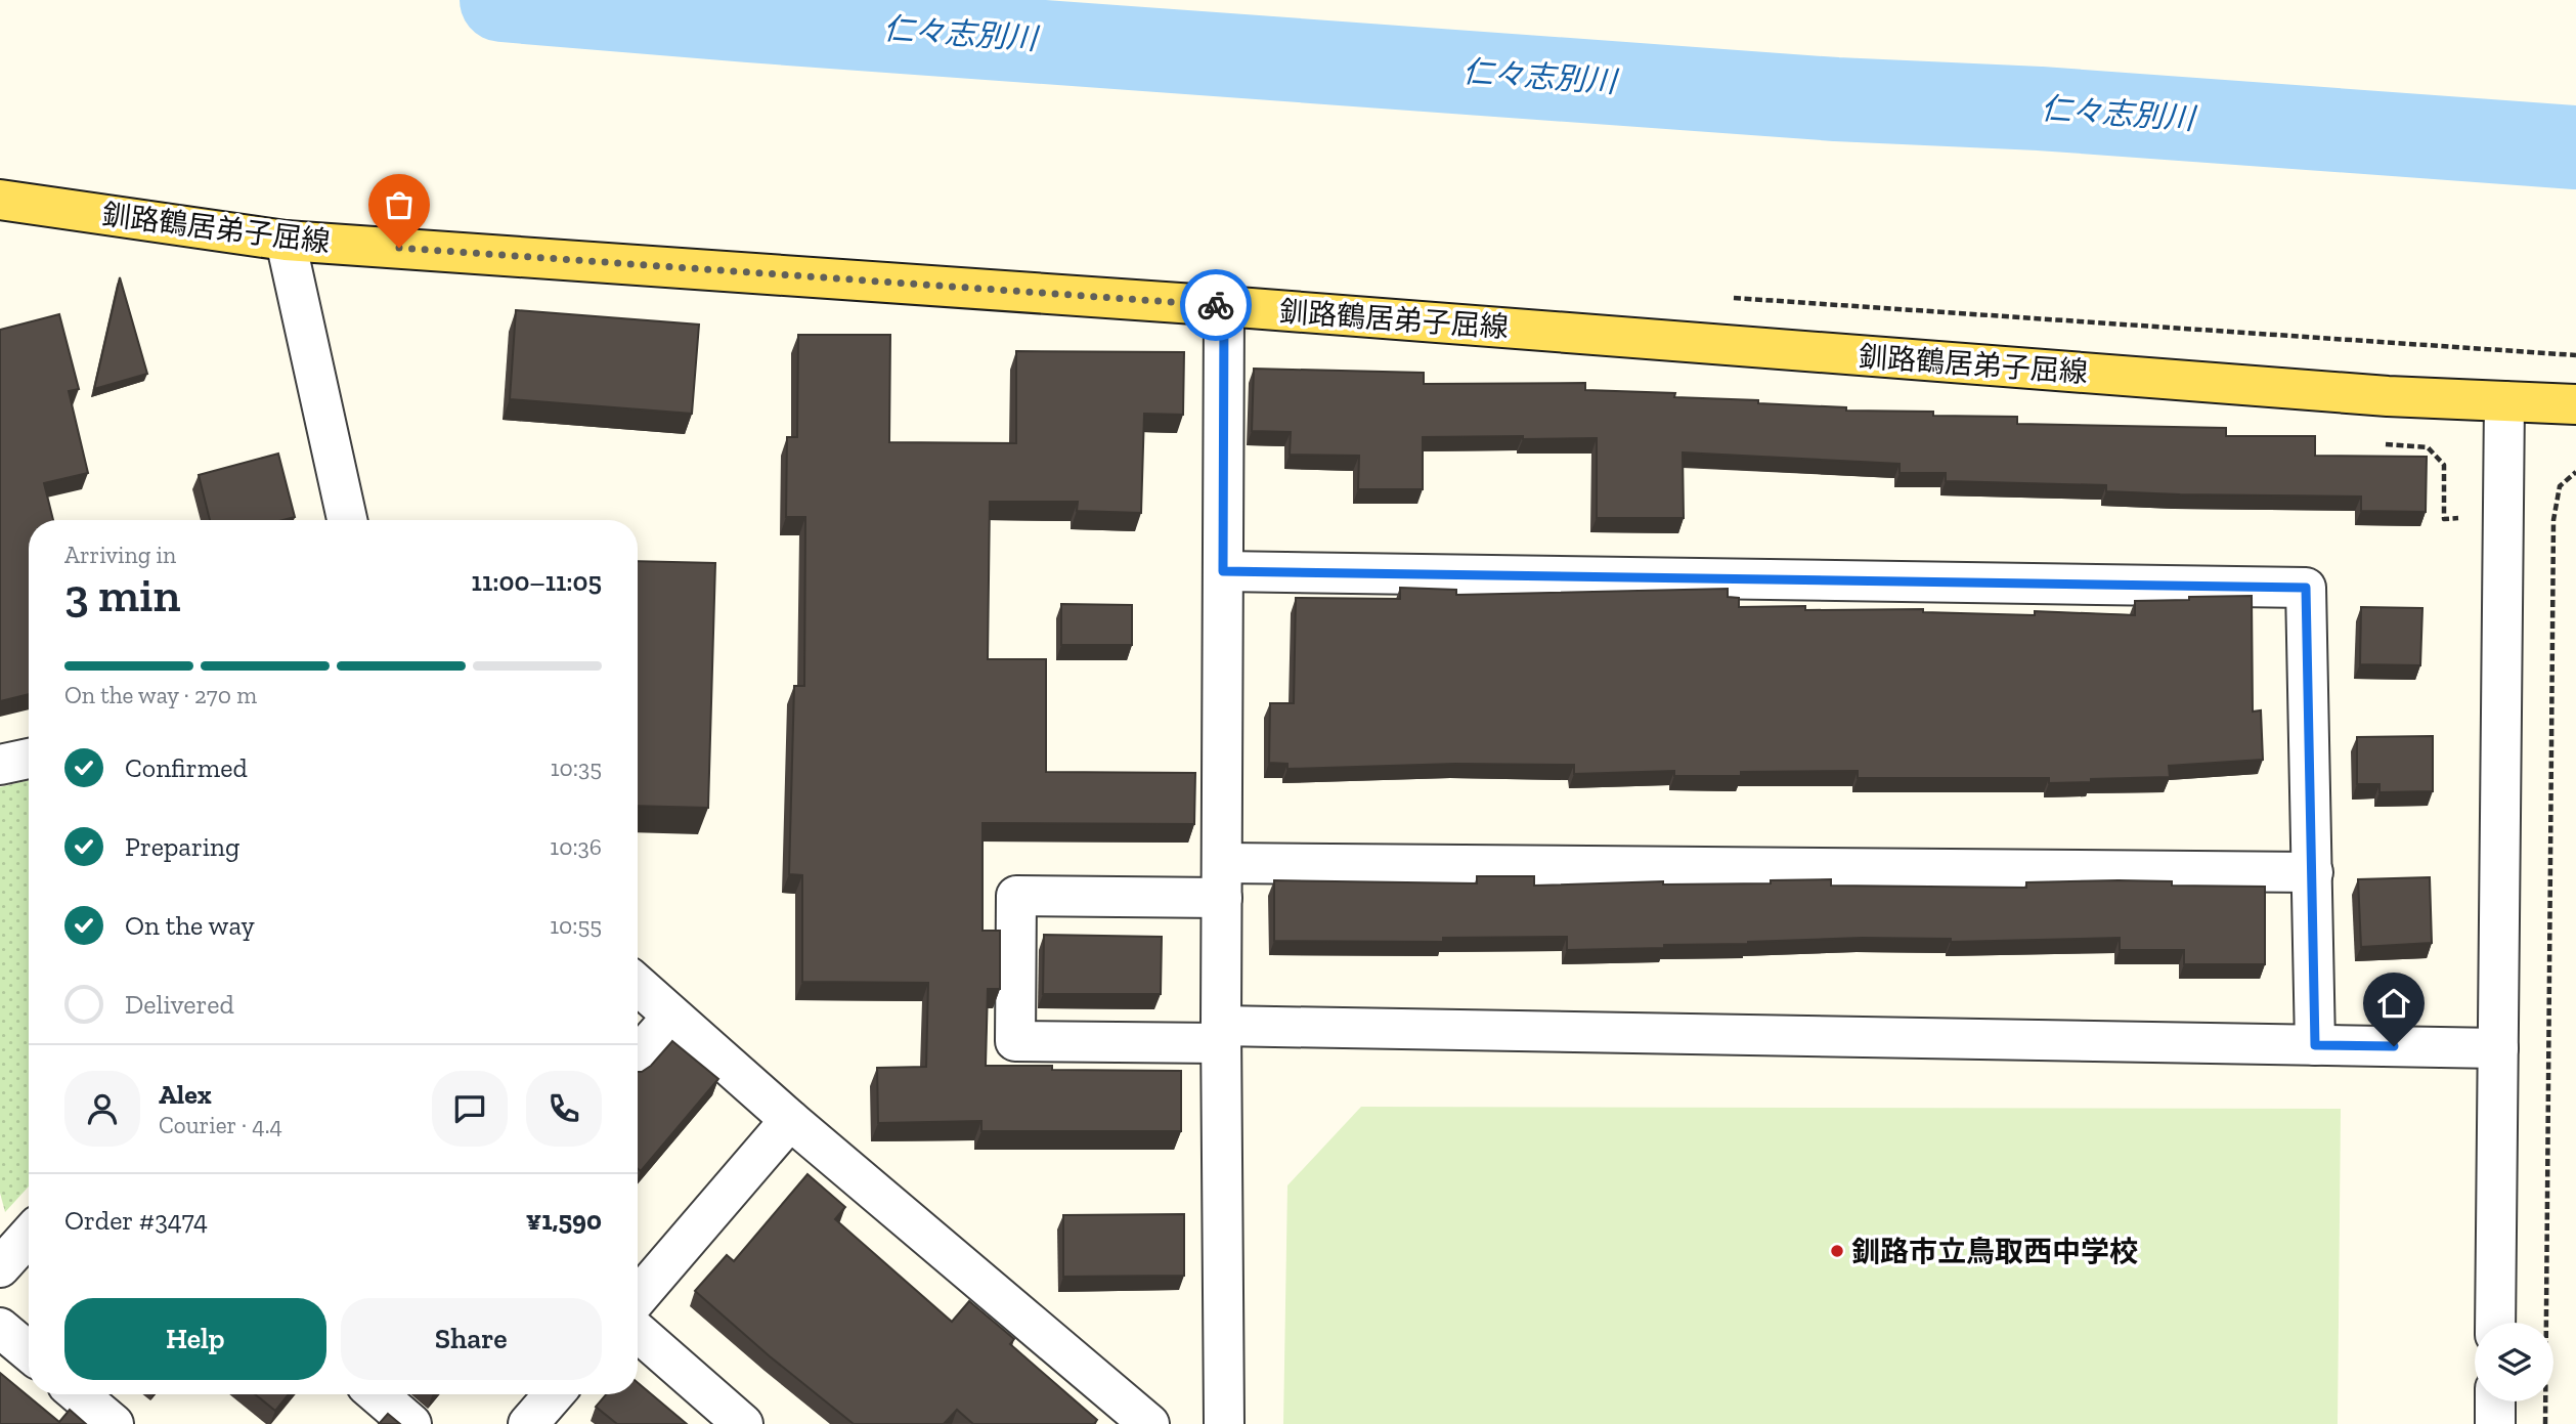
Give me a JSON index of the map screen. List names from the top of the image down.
{
  "streets": {
    "main road": ["釧路鶴居弟子屈線"]
  },
  "water": ["仁々志別川"],
  "places": ["釧路市立鳥取西中学校"],
  "page": {
    "heading": ["3 min", "Arriving in", "11:00–11:05"],
    "panel": [
      "Alex",
      "Courier · 4.4",
      "Order #3474",
      "¥1,590"
    ],
    "bar": "On the way · 270 m",
    "list": [
      ["Confirmed", "10:35"],
      ["Preparing", "10:36"],
      ["On the way", "10:55"],
      "Delivered"
    ],
    "buttons": ["Help", "Share"]
  }
}
